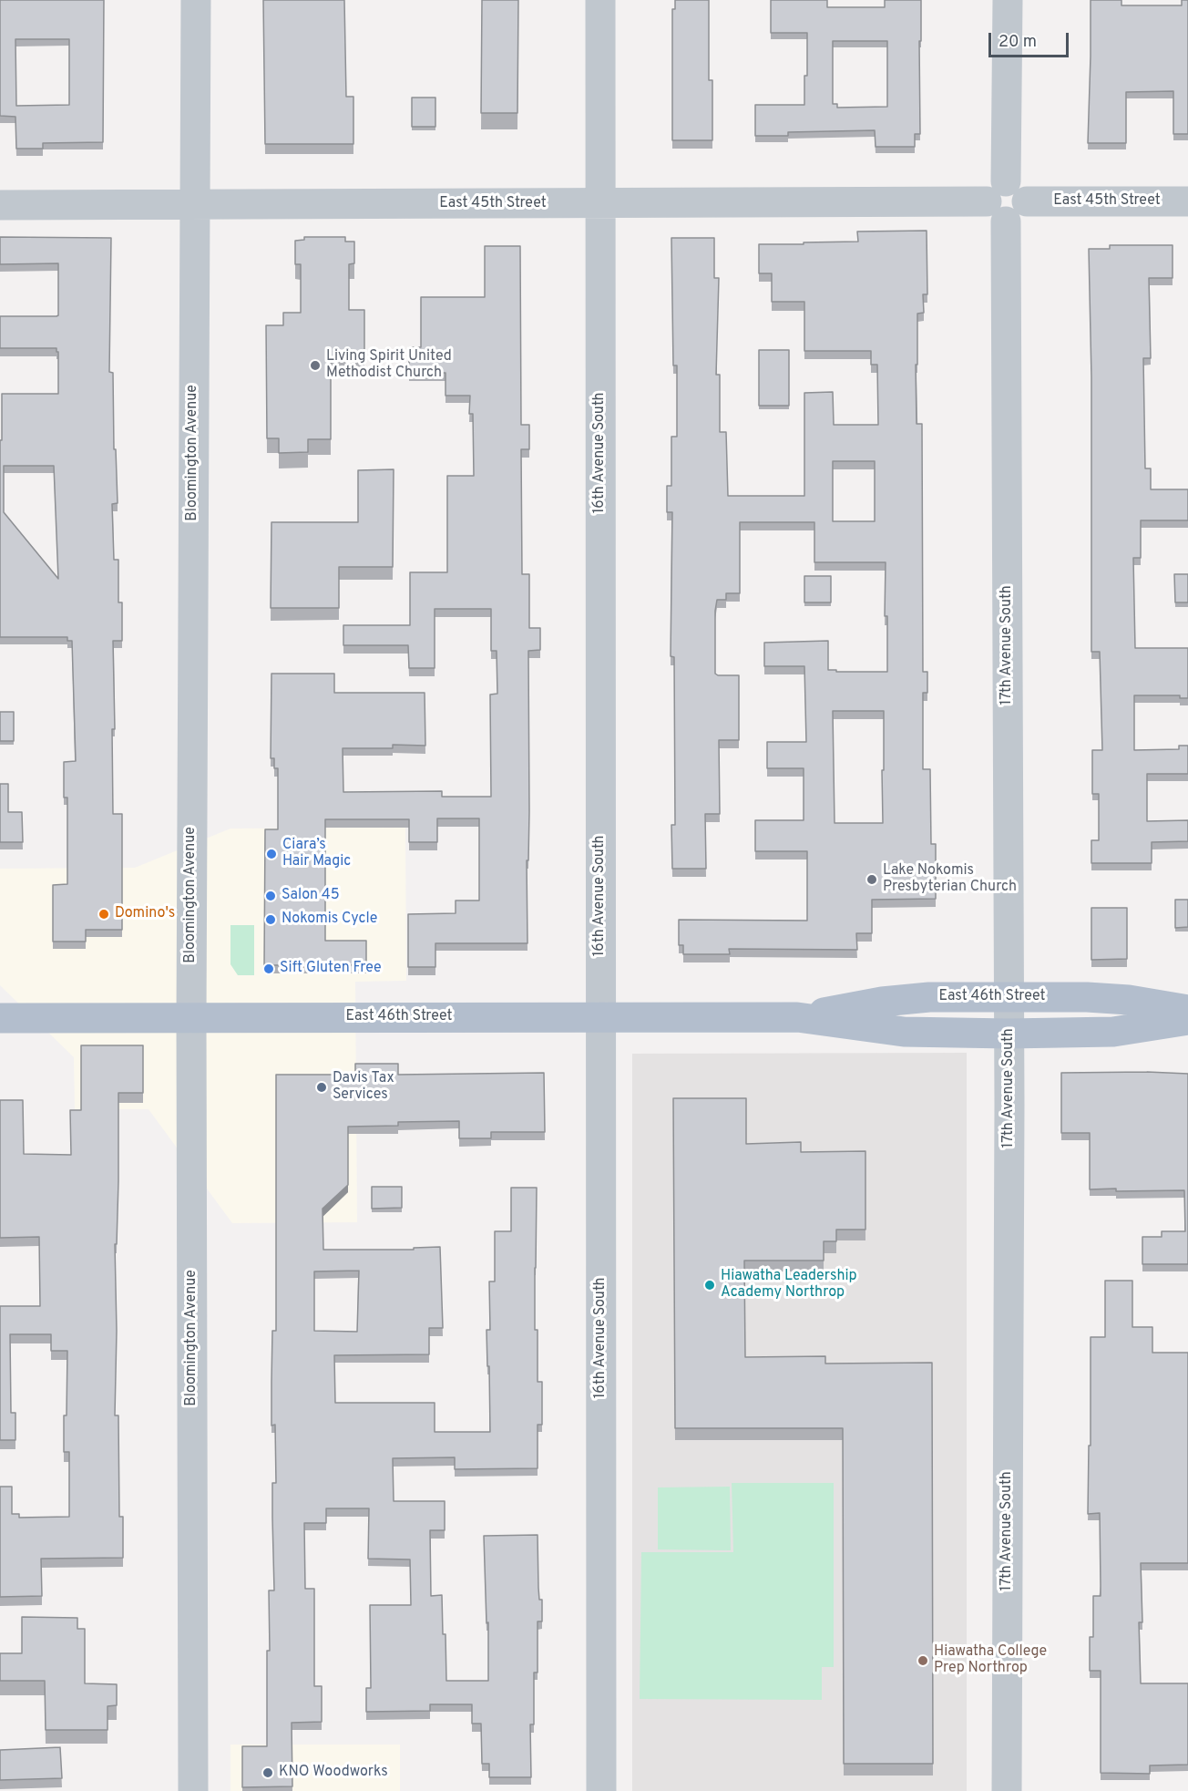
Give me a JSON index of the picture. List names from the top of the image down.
{
  "streets": {
    "main road": ["East 46th Street"],
    "street": [
      "East 45th Street",
      "Bloomington Avenue",
      "16th Avenue South",
      "17th Avenue South"
    ]
  },
  "crossings": [
    ["East 45th Street", "Bloomington Avenue"],
    ["East 45th Street", "16th Avenue South"],
    ["East 45th Street", "17th Avenue South"],
    ["Bloomington Avenue", "East 46th Street"],
    ["16th Avenue South", "East 46th Street"],
    ["17th Avenue South", "East 46th Street"]
  ],
  "places": [
    "Living Spirit United Methodist Church",
    "Ciara’s Hair Magic",
    "Lake Nokomis Presbyterian Church",
    "Salon 45",
    "Domino's",
    "Nokomis Cycle",
    "Sift Gluten Free",
    "Davis Tax Services",
    "Hiawatha Leadership Academy Northrop",
    "Hiawatha College Prep Northrop",
    "KNO Woodworks"
  ],
  "scale_bar": "20 m"
}
